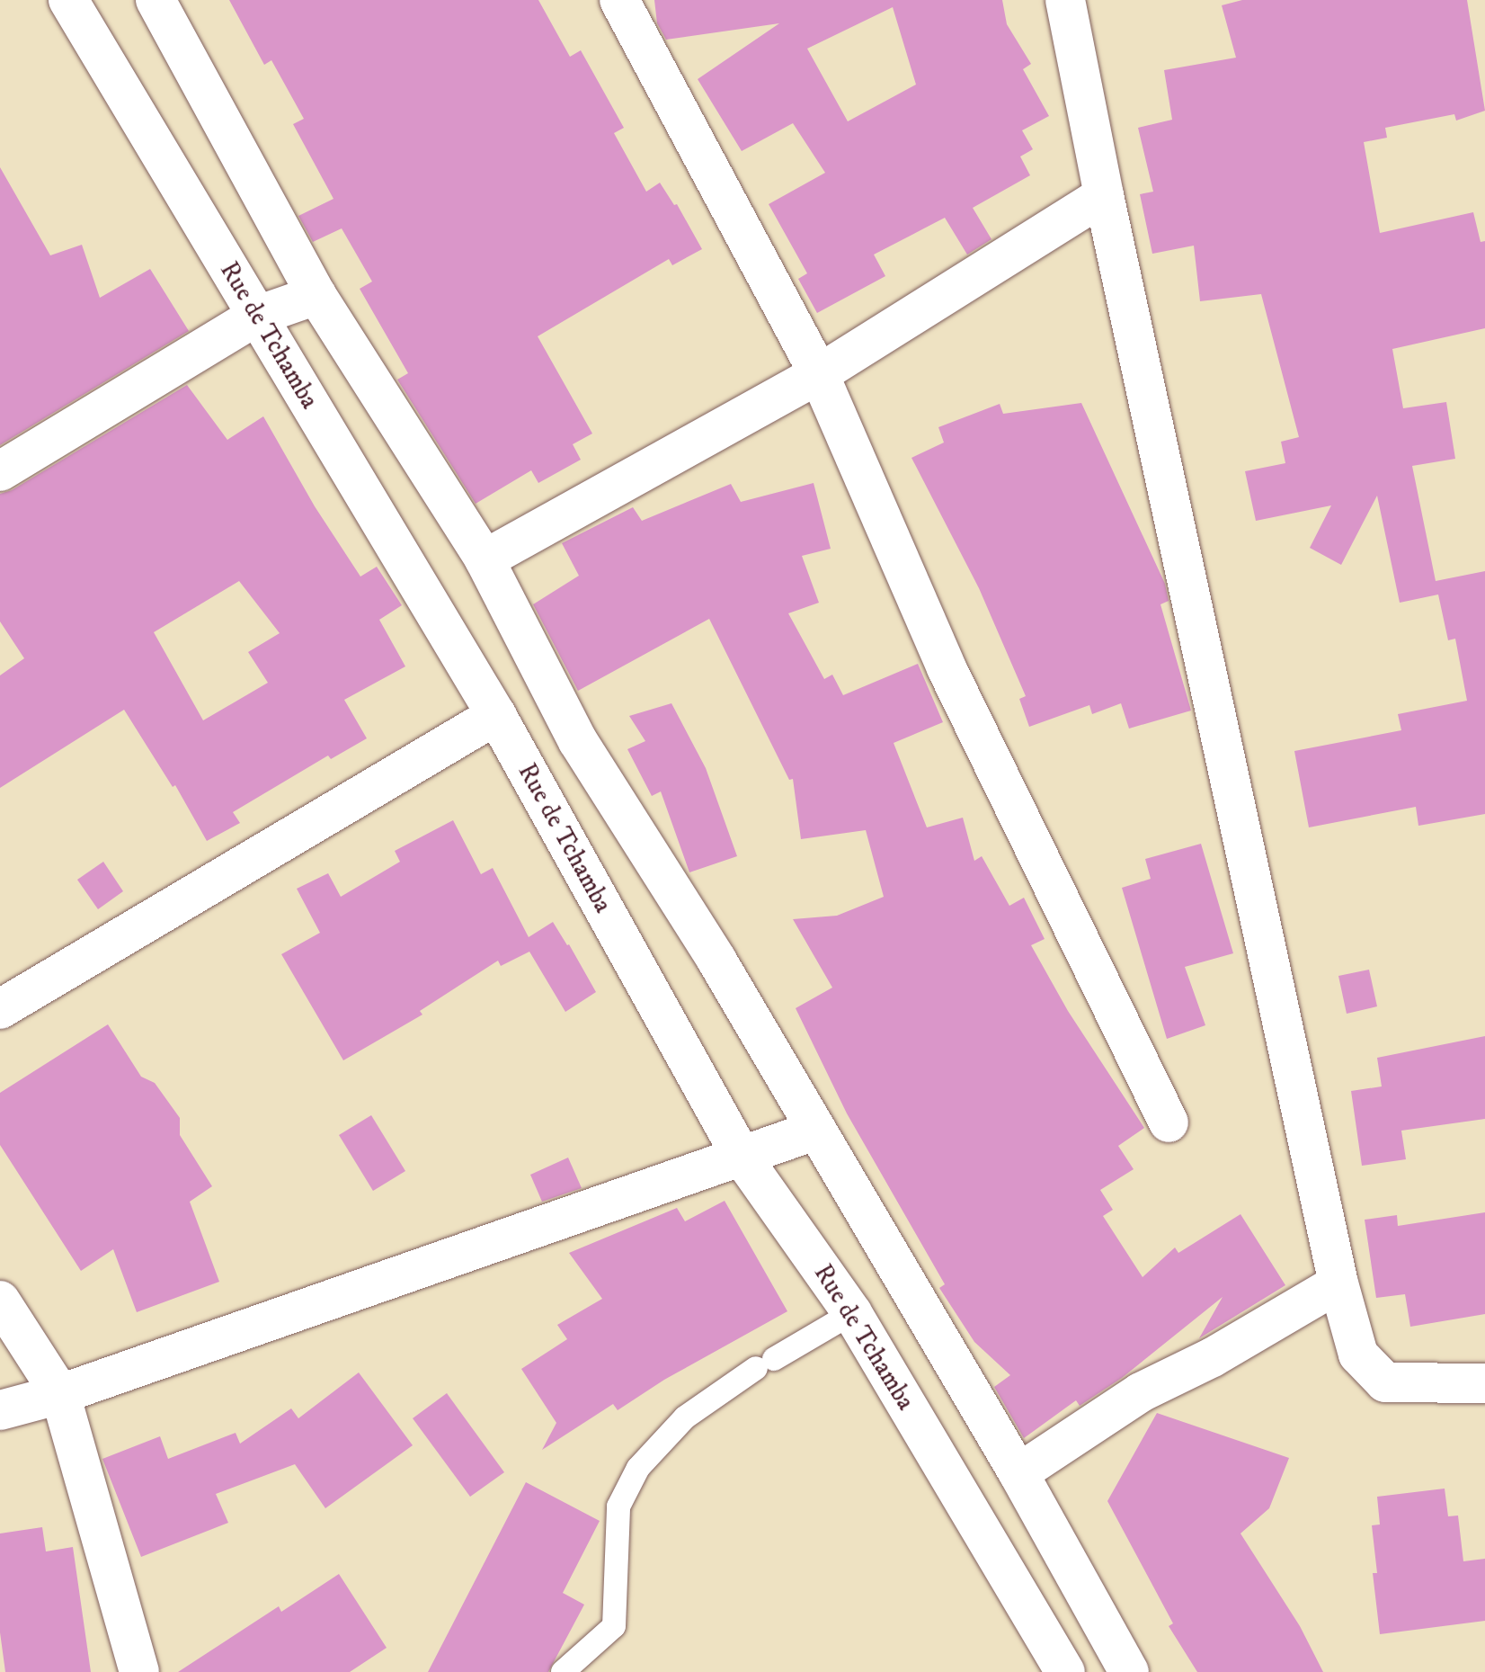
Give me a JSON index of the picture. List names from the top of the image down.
{
  "streets": {
    "street": ["Rue de Tchamba"]
  }
}
